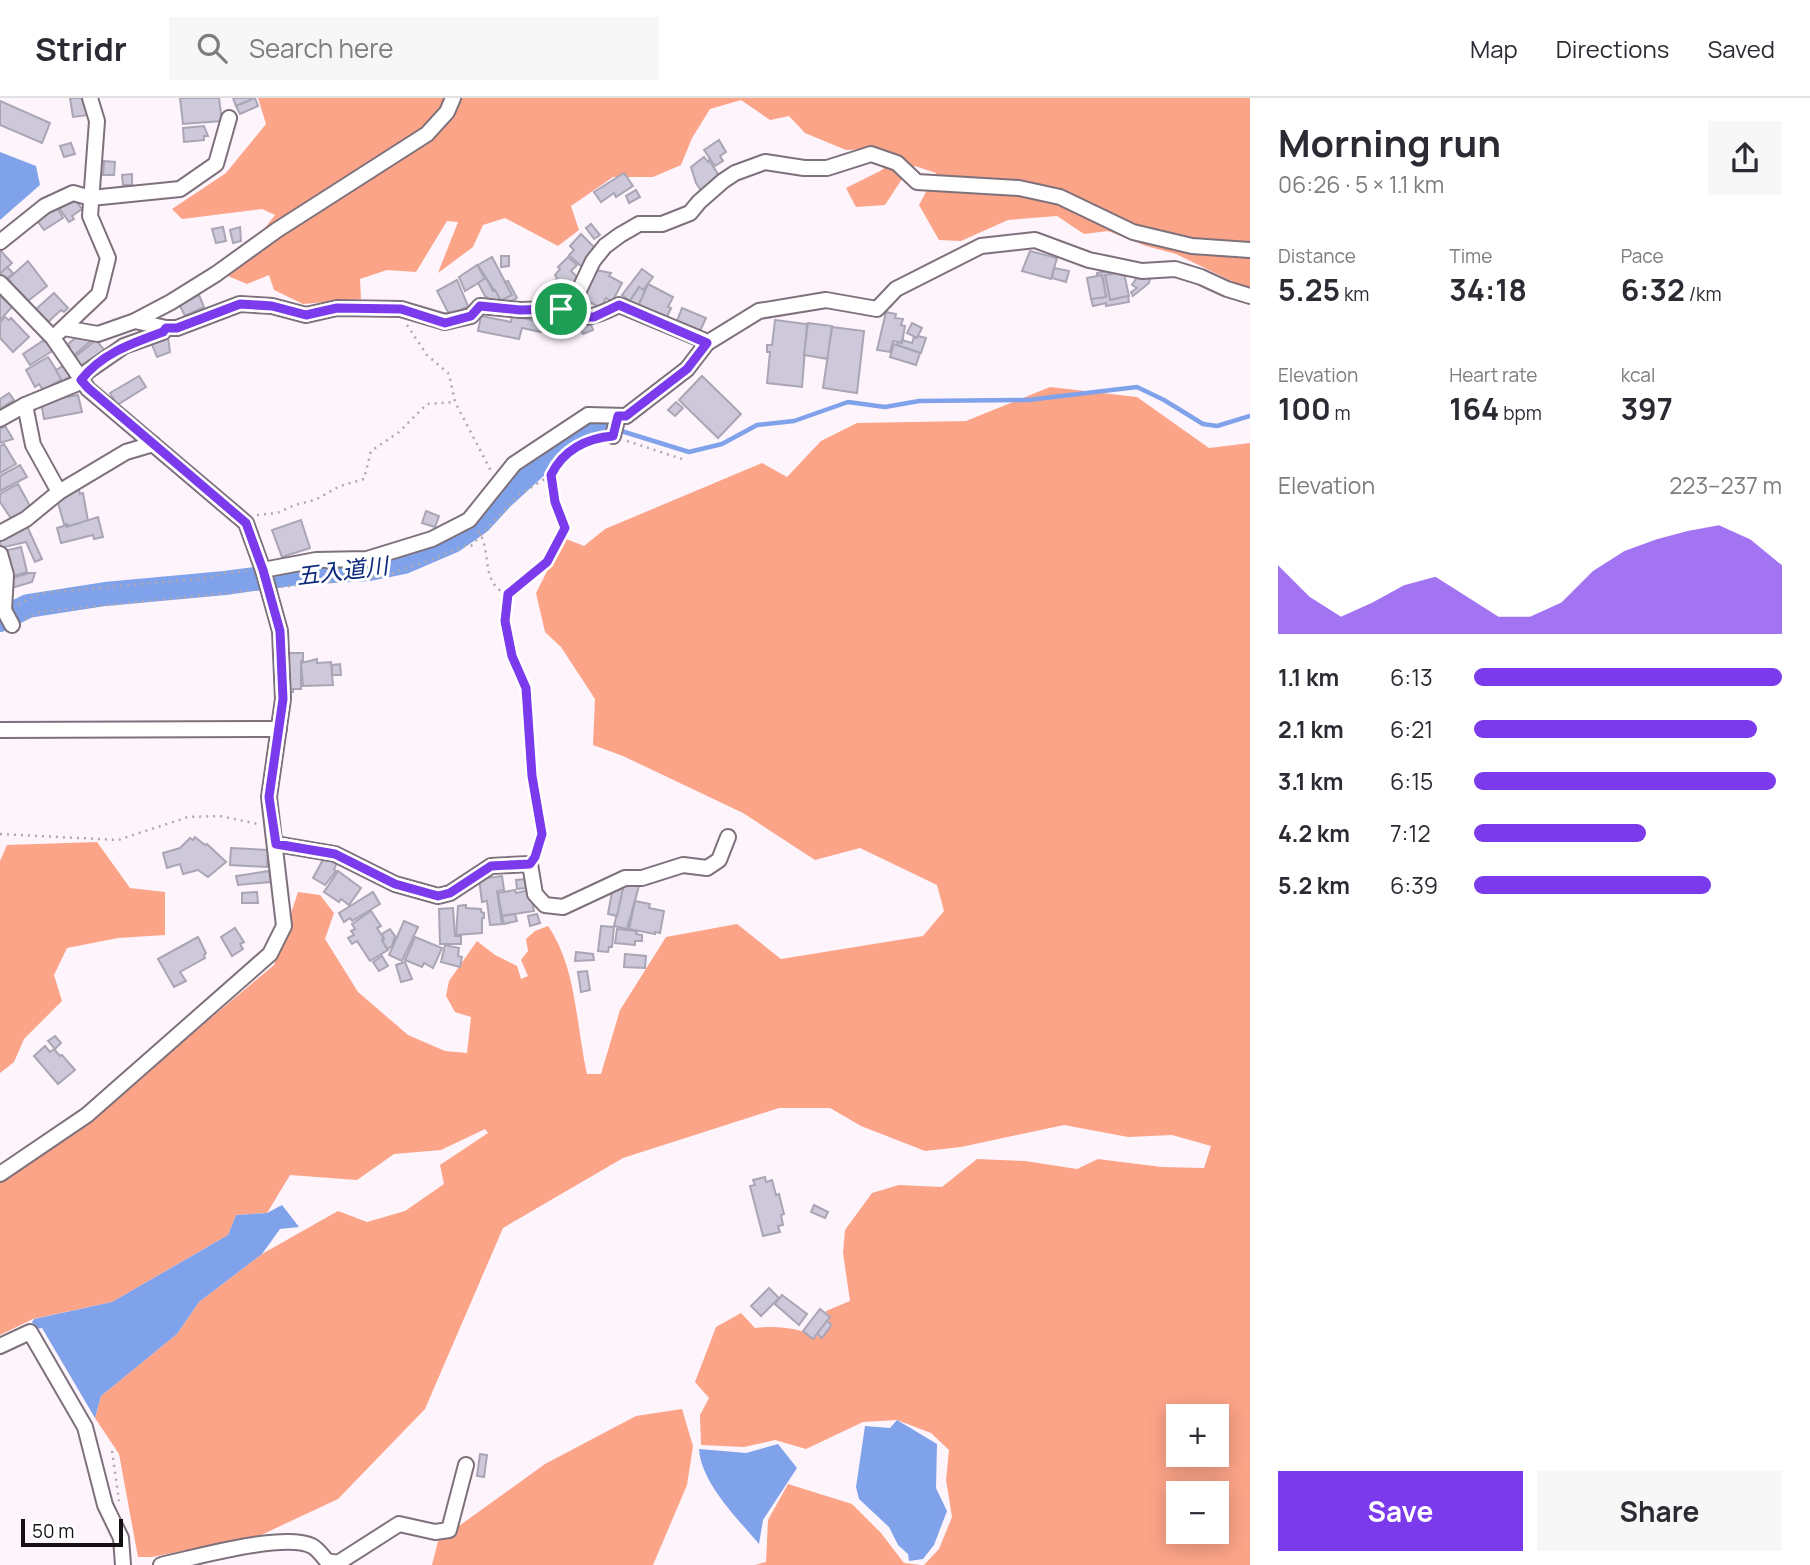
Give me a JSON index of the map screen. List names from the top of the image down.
{
  "water": ["五入道川"],
  "scale_bar": "50 m",
  "page": {
    "header": "Stridr",
    "search": "Search here",
    "nav": ["Map", "Directions", "Saved"],
    "heading": ["Morning run", "06:26 · 5 × 1.1 km"],
    "stats": [
      ["Distance", "5.25 km"],
      ["Time", "34:18"],
      ["Pace", "6:32 /km"],
      ["Elevation", "100 m"],
      ["Heart rate", "164 bpm"],
      ["kcal", "397"]
    ],
    "chart": ["Elevation", "223–237 m"],
    "list": [
      {
        "name": "1.1 km",
        "note": "6:13"
      },
      {
        "name": "2.1 km",
        "note": "6:21"
      },
      {
        "name": "3.1 km",
        "note": "6:15"
      },
      {
        "name": "4.2 km",
        "note": "7:12"
      },
      {
        "name": "5.2 km",
        "note": "6:39"
      }
    ],
    "map_buttons": ["+", "−"],
    "buttons": ["Save", "Share"],
    "scale": "50 m"
  }
}
